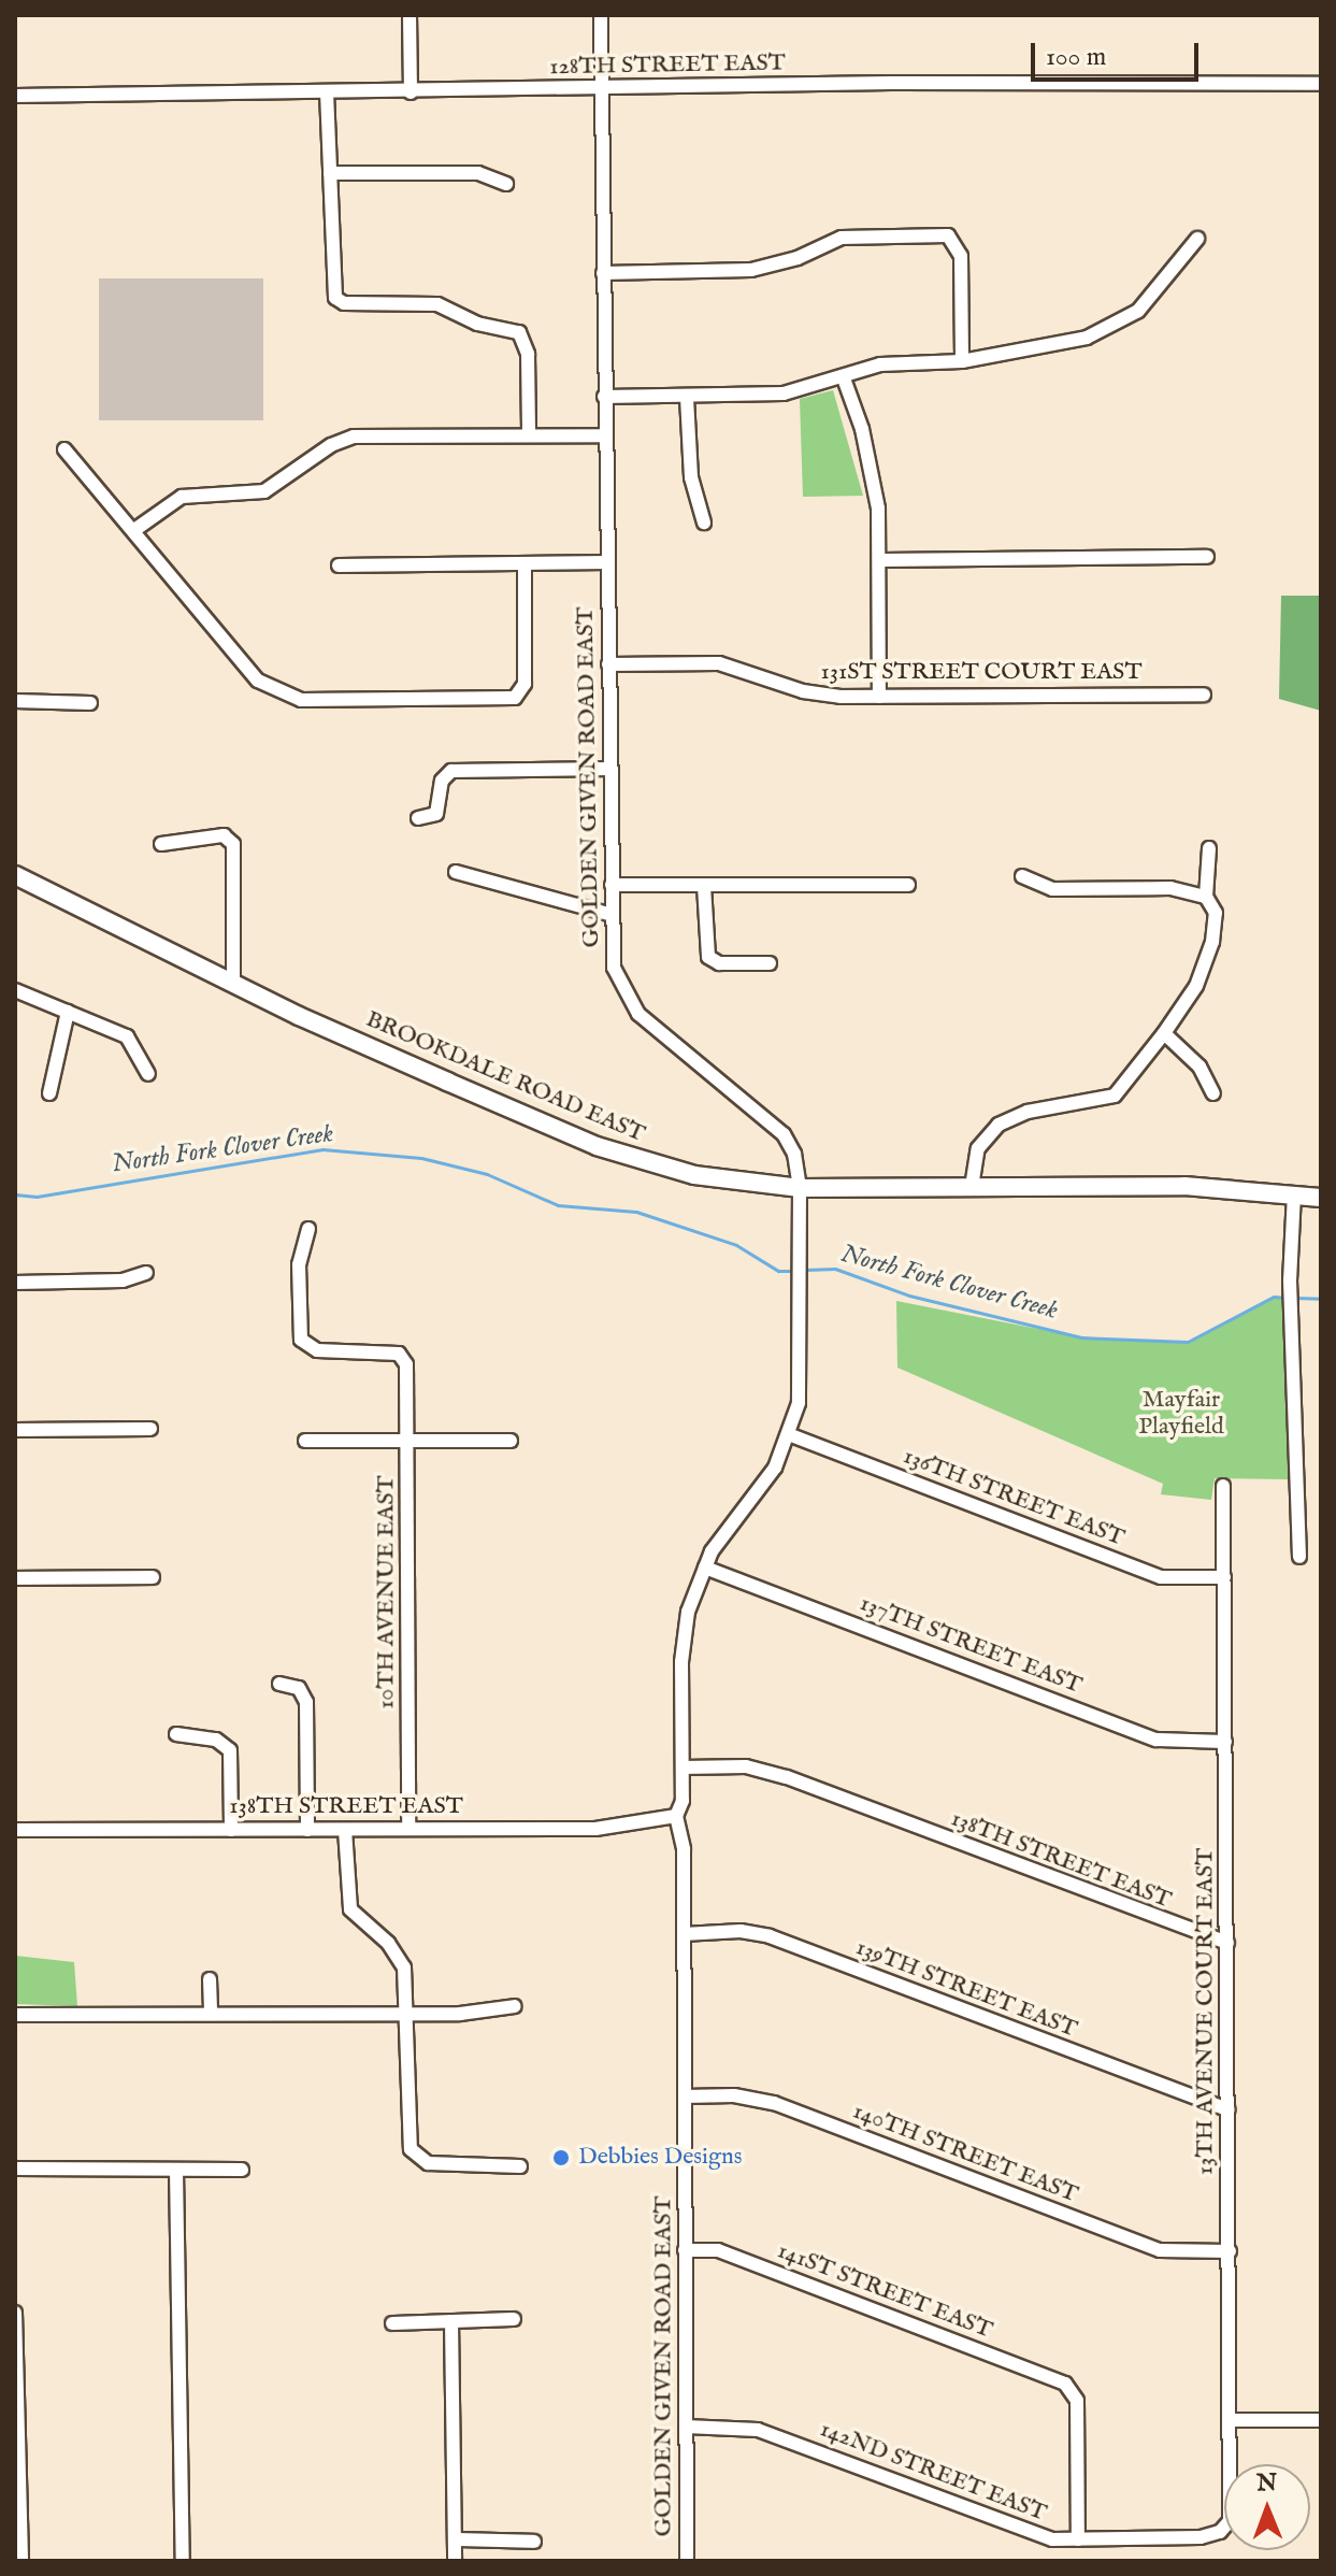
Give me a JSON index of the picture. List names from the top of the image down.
{
  "streets": {
    "main road": ["BROOKDALE ROAD EAST"],
    "street": [
      "128TH STREET EAST",
      "131ST STREET COURT EAST",
      "GOLDEN GIVEN ROAD EAST",
      "136TH STREET EAST",
      "10TH AVENUE EAST",
      "137TH STREET EAST",
      "138TH STREET EAST",
      "139TH STREET EAST",
      "13TH AVENUE COURT EAST",
      "140TH STREET EAST",
      "141ST STREET EAST",
      "142ND STREET EAST"
    ]
  },
  "crossings": [
    ["128TH STREET EAST", "GOLDEN GIVEN ROAD EAST"],
    ["131ST STREET COURT EAST", "GOLDEN GIVEN ROAD EAST"],
    ["GOLDEN GIVEN ROAD EAST", "BROOKDALE ROAD EAST"],
    ["GOLDEN GIVEN ROAD EAST", "136TH STREET EAST"],
    ["GOLDEN GIVEN ROAD EAST", "137TH STREET EAST"],
    ["GOLDEN GIVEN ROAD EAST", "138TH STREET EAST"],
    ["GOLDEN GIVEN ROAD EAST", "139TH STREET EAST"],
    ["GOLDEN GIVEN ROAD EAST", "140TH STREET EAST"],
    ["GOLDEN GIVEN ROAD EAST", "141ST STREET EAST"],
    ["GOLDEN GIVEN ROAD EAST", "142ND STREET EAST"],
    ["136TH STREET EAST", "13TH AVENUE COURT EAST"],
    ["10TH AVENUE EAST", "138TH STREET EAST"],
    ["137TH STREET EAST", "13TH AVENUE COURT EAST"],
    ["138TH STREET EAST", "13TH AVENUE COURT EAST"],
    ["139TH STREET EAST", "13TH AVENUE COURT EAST"],
    ["13TH AVENUE COURT EAST", "140TH STREET EAST"],
    ["13TH AVENUE COURT EAST", "142ND STREET EAST"],
    ["141ST STREET EAST", "142ND STREET EAST"]
  ],
  "water": ["North Fork Clover Creek"],
  "parks": ["Mayfair Playfield"],
  "places": ["Debbies Designs"],
  "scale_bar": "100 m",
  "north": "top"
}
